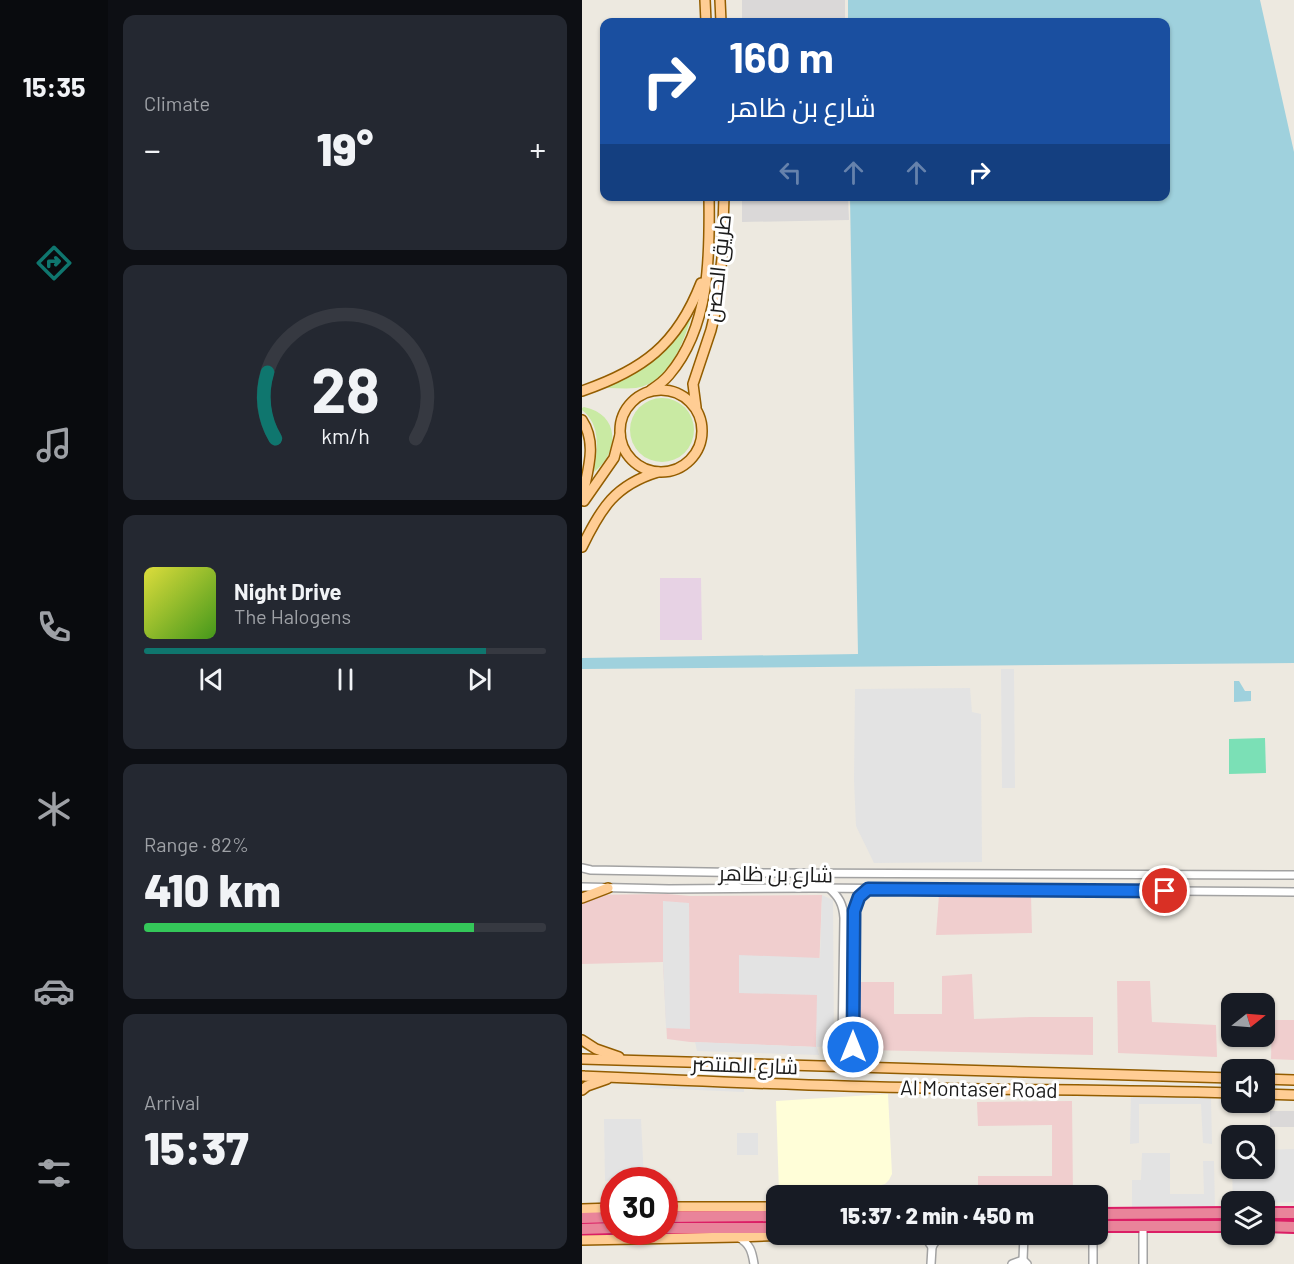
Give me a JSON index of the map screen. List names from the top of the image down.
{
  "streets": {
    "main road": ["طريق الحصن", "شارع المنتصر", "Al Montaser Road"],
    "street": ["شارع بن ظاهر"]
  },
  "north": "right",
  "page": {
    "tabs": "15:35",
    "tile": [
      "Climate",
      ["Range · 82%", "410 km"],
      ["Arrival", "15:37"]
    ],
    "turn": ["160 m", "شارع بن ظاهر"],
    "heat": ["−", "19°", "+"],
    "song": ["Night Drive", "The Halogens"],
    "limit": "30",
    "trip": "15:37 · 2 min · 450 m",
    "gauge": ["28", "km/h"]
  }
}
